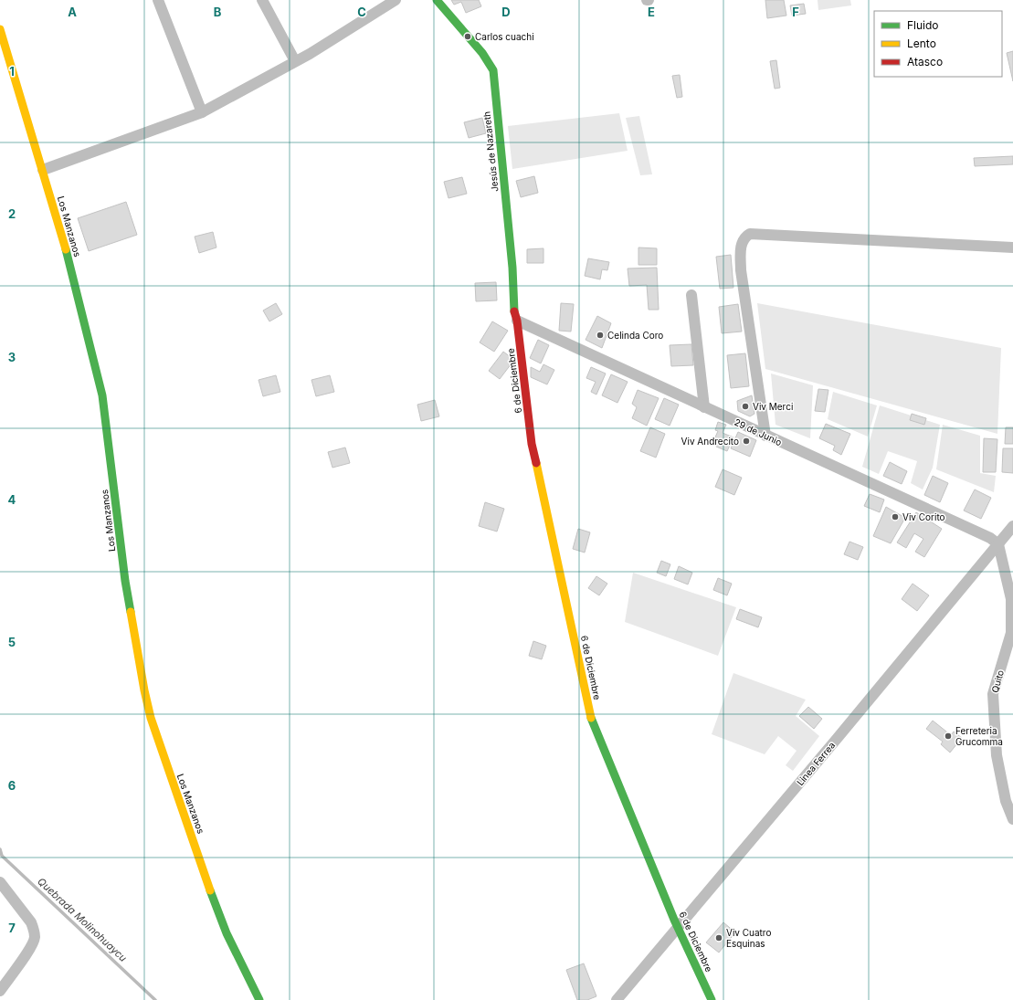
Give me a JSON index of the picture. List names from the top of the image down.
{
  "streets": {
    "street": [
      "Jesús de Nazareth",
      "Los Manzanos",
      "6 de Diciembre",
      "29 de Junio",
      "Quito",
      "Linea Ferrea"
    ]
  },
  "crossings": [
    ["Jesús de Nazareth", "6 de Diciembre"],
    ["Jesús de Nazareth", "29 de Junio"],
    ["6 de Diciembre", "29 de Junio"],
    ["6 de Diciembre", "Linea Ferrea"],
    ["29 de Junio", "Quito"],
    ["29 de Junio", "Linea Ferrea"],
    ["Quito", "Linea Ferrea"]
  ],
  "water": ["Quebrada Molinohuaycu"],
  "places": [
    "Carlos cuachi",
    "Celinda Coro",
    "Viv Merci",
    "Viv Andrecito",
    "Viv Corito",
    "Ferreteria Grucomma",
    "Viv Cuatro Esquinas"
  ],
  "legend": ["Fluido", "Lento", "Atasco"],
  "grid": {
    "columns": [
      "A",
      "B",
      "C",
      "D",
      "E",
      "F"
    ],
    "rows": [
      "1",
      "2",
      "3",
      "4",
      "5",
      "6",
      "7"
    ]
  }
}
